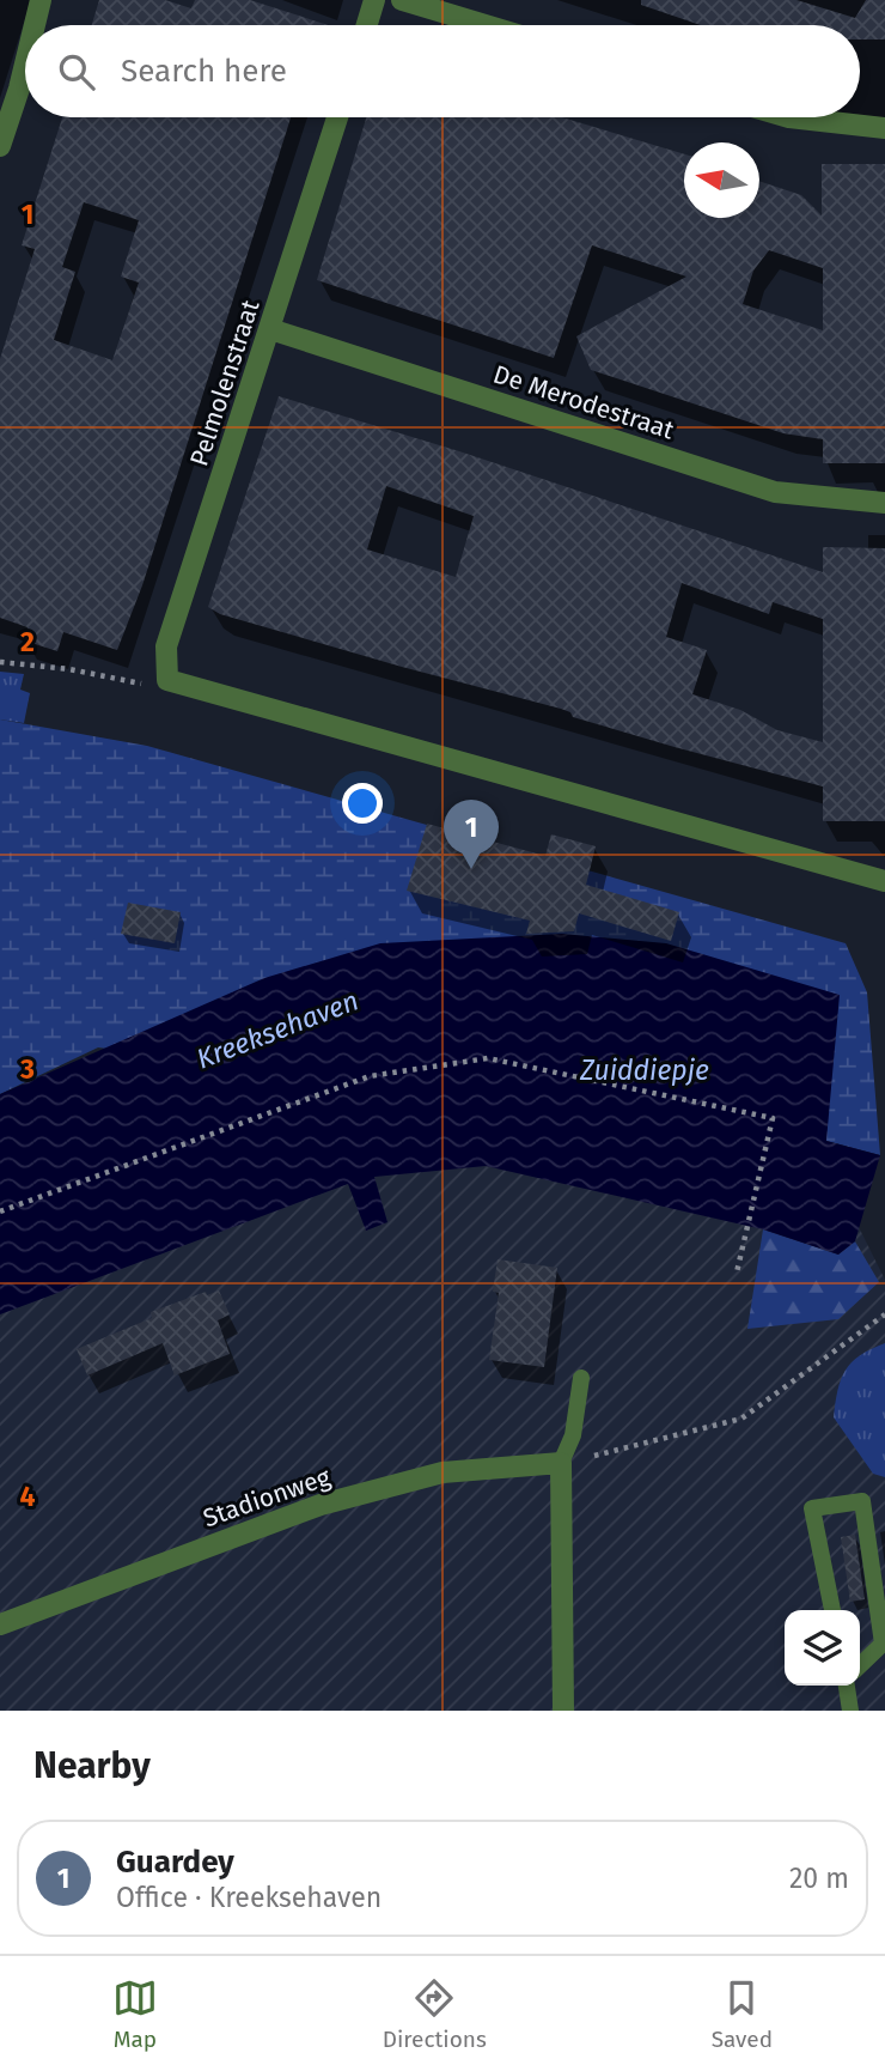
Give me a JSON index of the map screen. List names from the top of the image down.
{
  "streets": {
    "street": ["Pelmolenstraat", "De Merodestraat", "Stadionweg"]
  },
  "crossings": [
    ["Pelmolenstraat", "De Merodestraat"]
  ],
  "water": ["Kreeksehaven", "Zuiddiepje"],
  "north": "left",
  "page": {
    "search": "Search here",
    "pins": "1",
    "heading": "Nearby",
    "list": [
      {
        "mark": "1",
        "name": "Guardey",
        "note": "Office · Kreeksehaven",
        "value": "20 m"
      }
    ],
    "nav": ["Map", "Directions", "Saved"]
  },
  "grid": {
    "rows": [
      "1",
      "2",
      "3",
      "4"
    ]
  }
}
